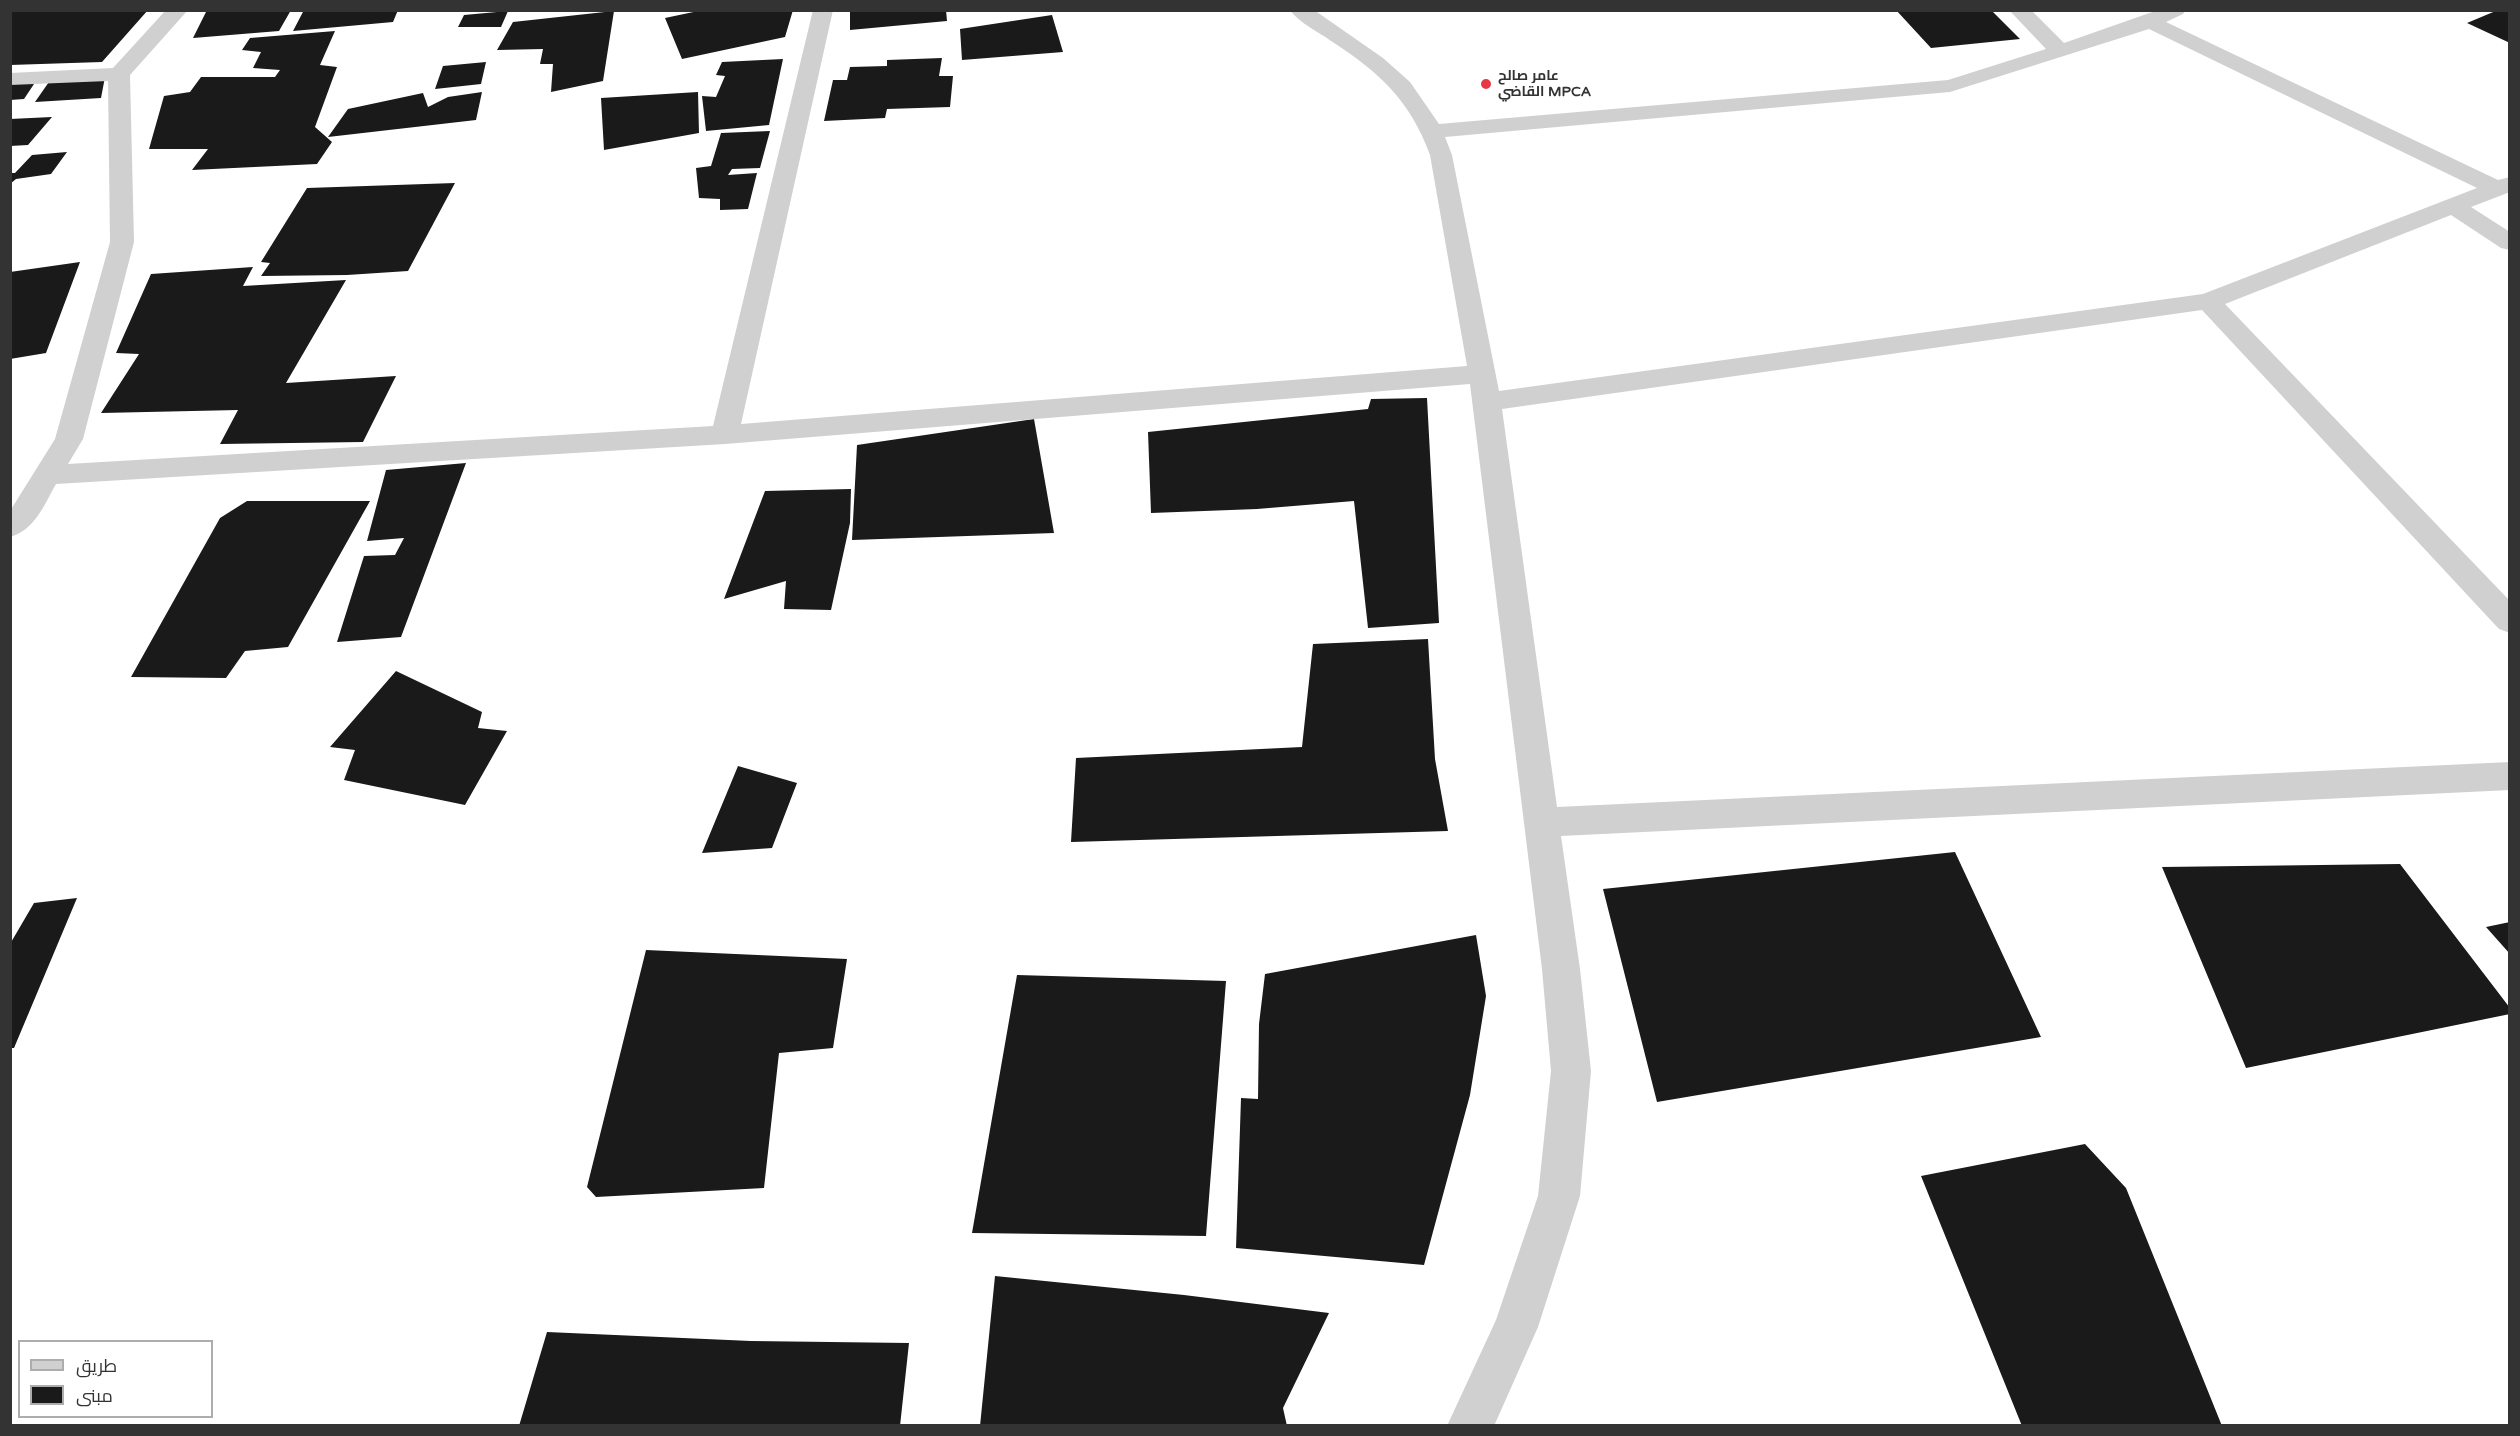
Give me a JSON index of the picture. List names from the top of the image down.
{
  "places": ["عامر صالح القاضي MPCA"],
  "legend": ["طريق", "مبنى"]
}
